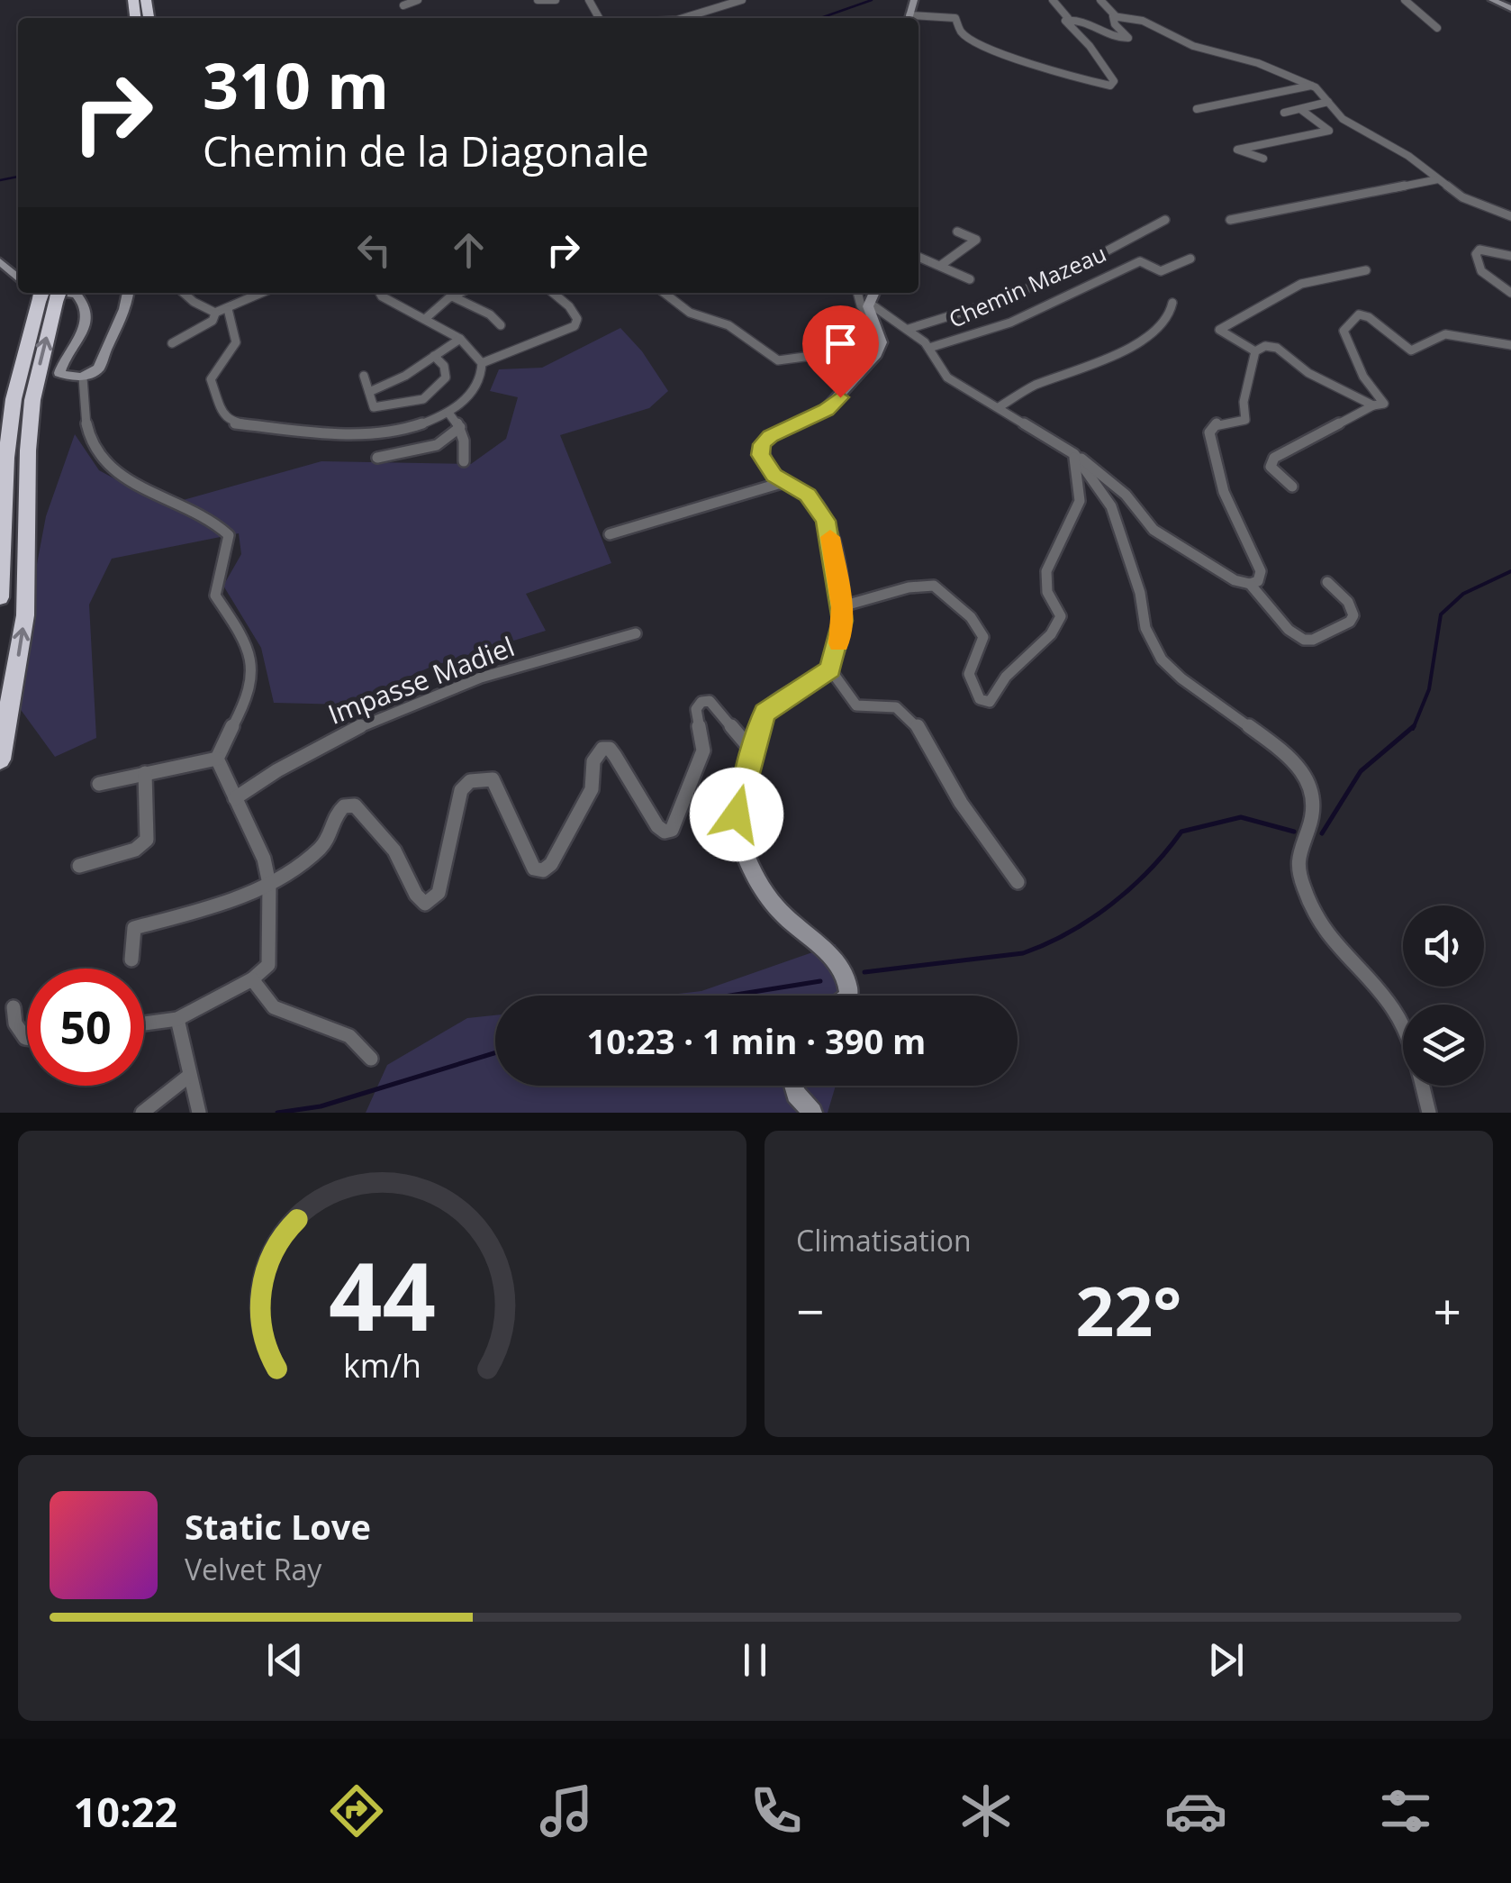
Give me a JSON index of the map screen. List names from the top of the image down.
{
  "streets": {
    "street": ["Chemin Mazeau", "Impasse Madiel"]
  },
  "page": {
    "turn": ["310 m", "Chemin de la Diagonale"],
    "limit": "50",
    "trip": "10:23 · 1 min · 390 m",
    "tile": "Climatisation",
    "heat": ["−", "22°", "+"],
    "song": ["Static Love", "Velvet Ray"],
    "tabs": "10:22",
    "gauge": ["44", "km/h"]
  }
}
